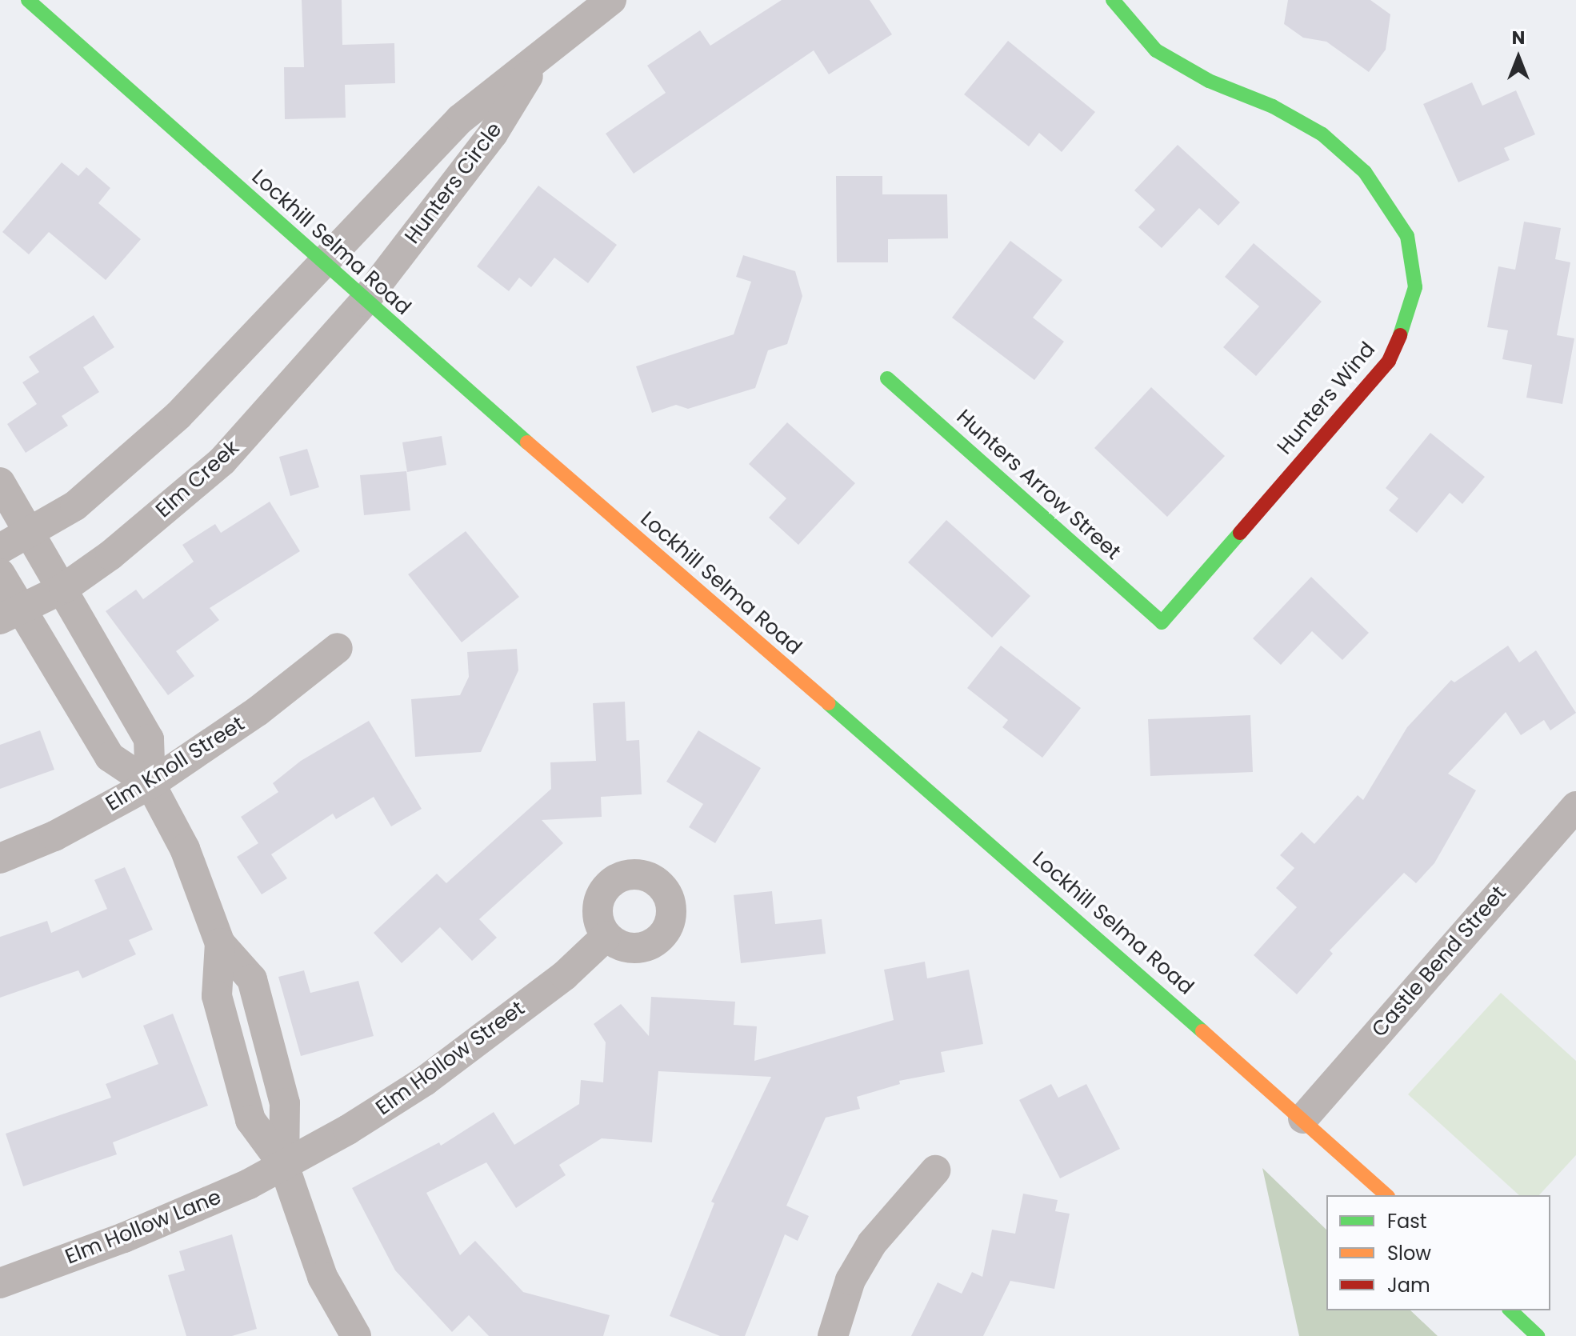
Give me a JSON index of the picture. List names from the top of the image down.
{
  "streets": {
    "main road": ["Lockhill Selma Road", "Hunters Wind", "Hunters Arrow Street"],
    "street": [
      "Hunters Circle",
      "Elm Creek",
      "Elm Knoll Street",
      "Castle Bend Street",
      "Elm Hollow Street",
      "Elm Hollow Lane"
    ]
  },
  "crossings": [
    ["Hunters Circle", "Lockhill Selma Road"],
    ["Hunters Circle", "Elm Creek"],
    ["Lockhill Selma Road", "Elm Creek"],
    ["Lockhill Selma Road", "Castle Bend Street"],
    ["Hunters Wind", "Hunters Arrow Street"],
    ["Elm Hollow Street", "Elm Hollow Lane"]
  ],
  "legend": ["Fast", "Slow", "Jam"],
  "north": "top"
}
